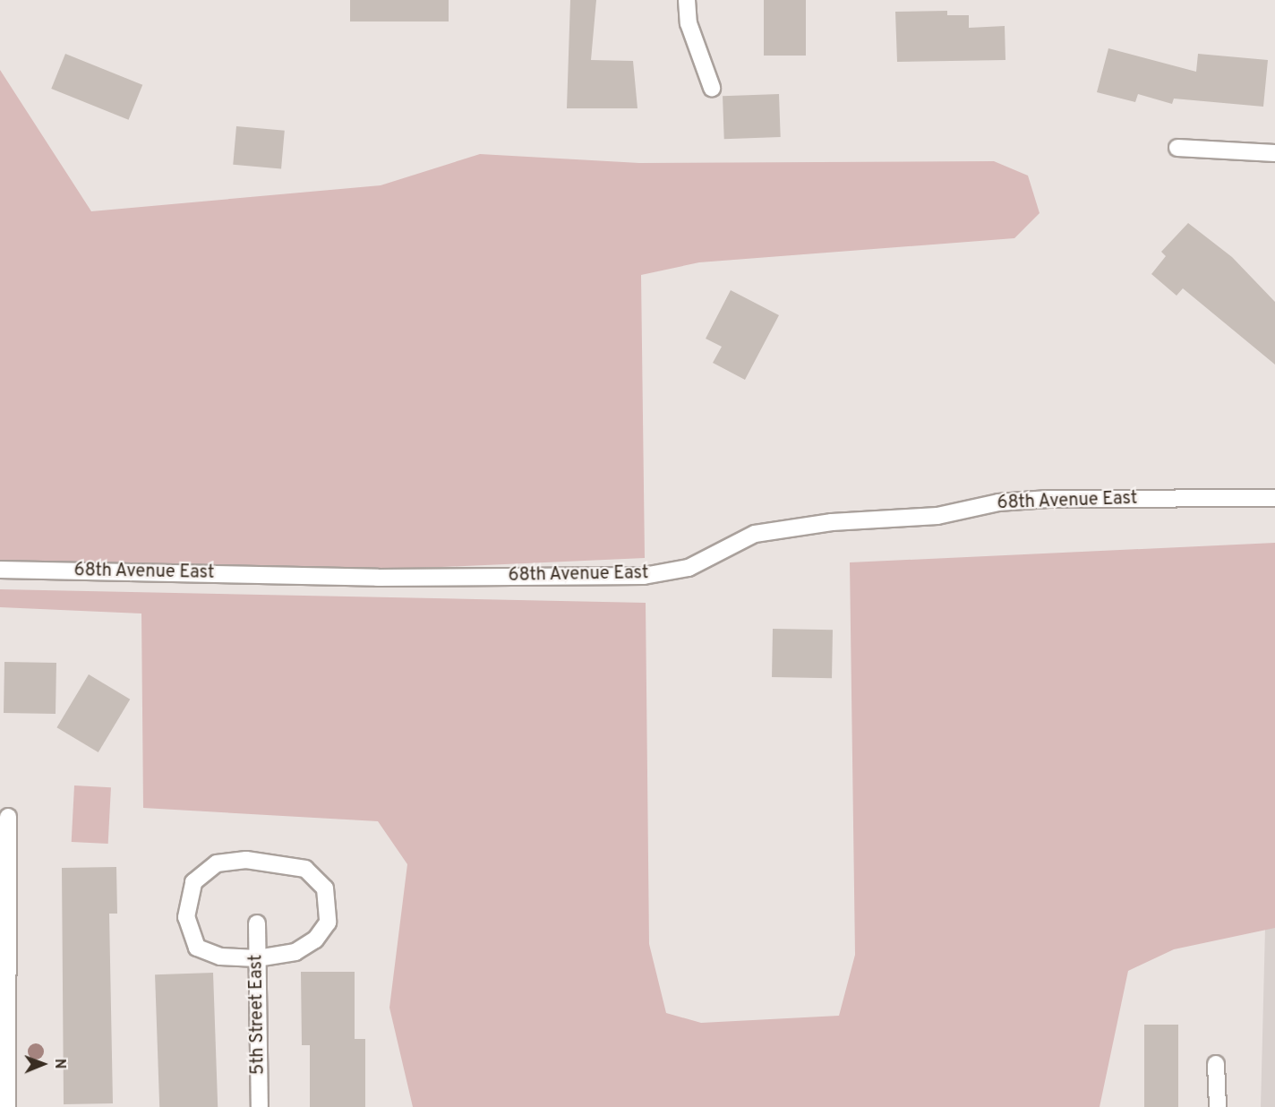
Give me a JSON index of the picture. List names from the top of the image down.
{
  "streets": {
    "street": ["68th Avenue East", "5th Street East"]
  },
  "north": "right"
}
